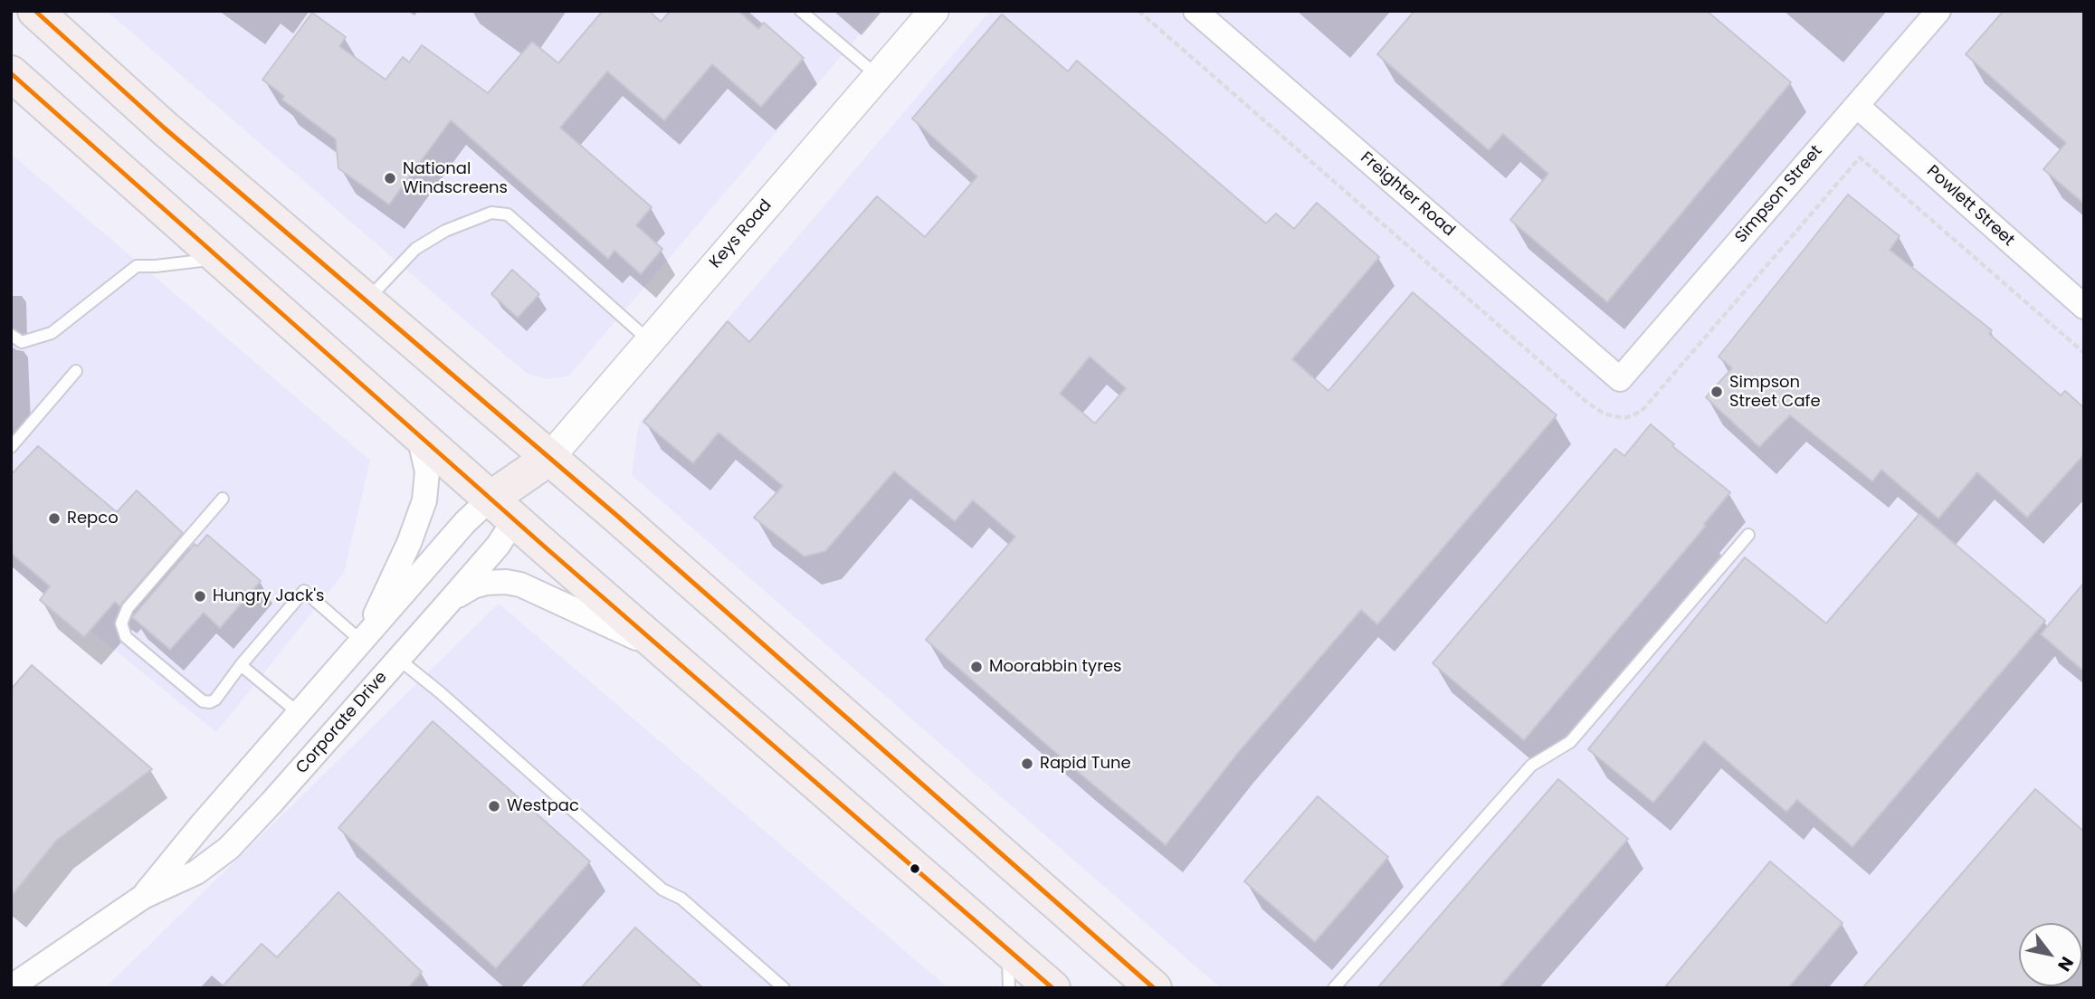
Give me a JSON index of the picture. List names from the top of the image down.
{
  "streets": {
    "street": [
      "Freighter Road",
      "Simpson Street",
      "Powlett Street",
      "Keys Road",
      "Corporate Drive"
    ]
  },
  "crossings": [
    ["Freighter Road", "Simpson Street"],
    ["Simpson Street", "Powlett Street"]
  ],
  "places": [
    "National Windscreens",
    "Simpson Street Cafe",
    "Repco",
    "Hungry Jack's",
    "Moorabbin tyres",
    "Rapid Tune",
    "Westpac"
  ],
  "north": "bottom right"
}
